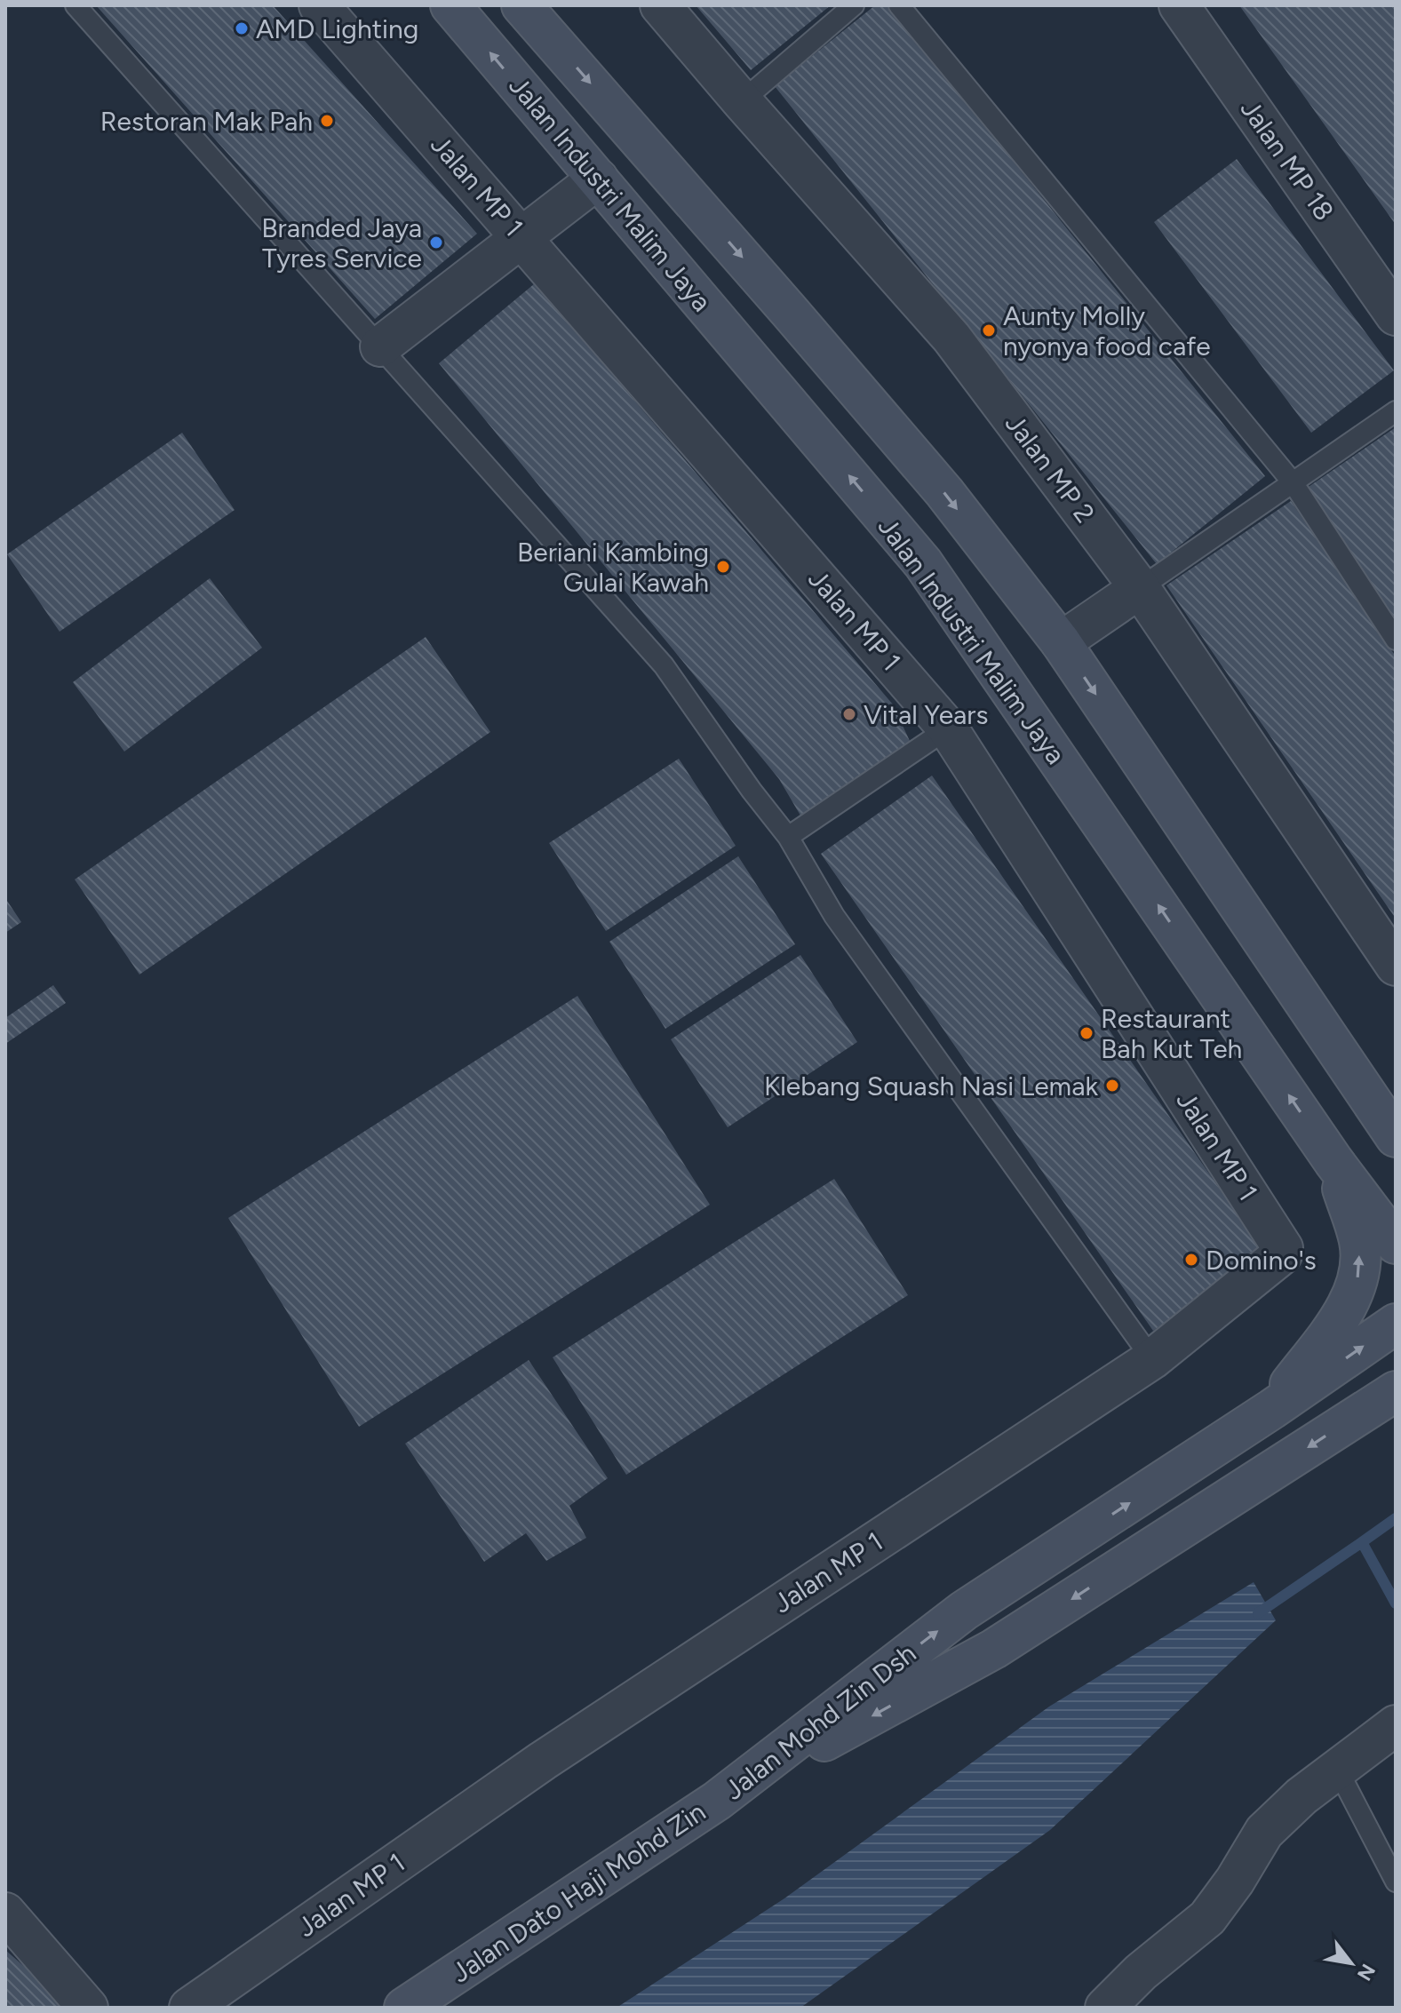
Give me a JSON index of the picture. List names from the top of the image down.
{
  "streets": {
    "main road": ["Jalan Industri Malim Jaya", "Jalan Mohd Zin Dsh", "Jalan Dato Haji Mohd Zin"],
    "street": ["Jalan MP 18", "Jalan MP 1", "Jalan MP 2"]
  },
  "crossings": [
    ["Jalan Mohd Zin Dsh", "Jalan Dato Haji Mohd Zin"]
  ],
  "places": [
    "AMD Lighting",
    "Restoran Mak Pah",
    "Branded Jaya Tyres Service",
    "Aunty Molly nyonya food cafe",
    "Beriani Kambing Gulai Kawah",
    "Vital Years",
    "Restaurant Bah Kut Teh",
    "Klebang Squash Nasi Lemak",
    "Domino's"
  ],
  "north": "bottom right"
}
